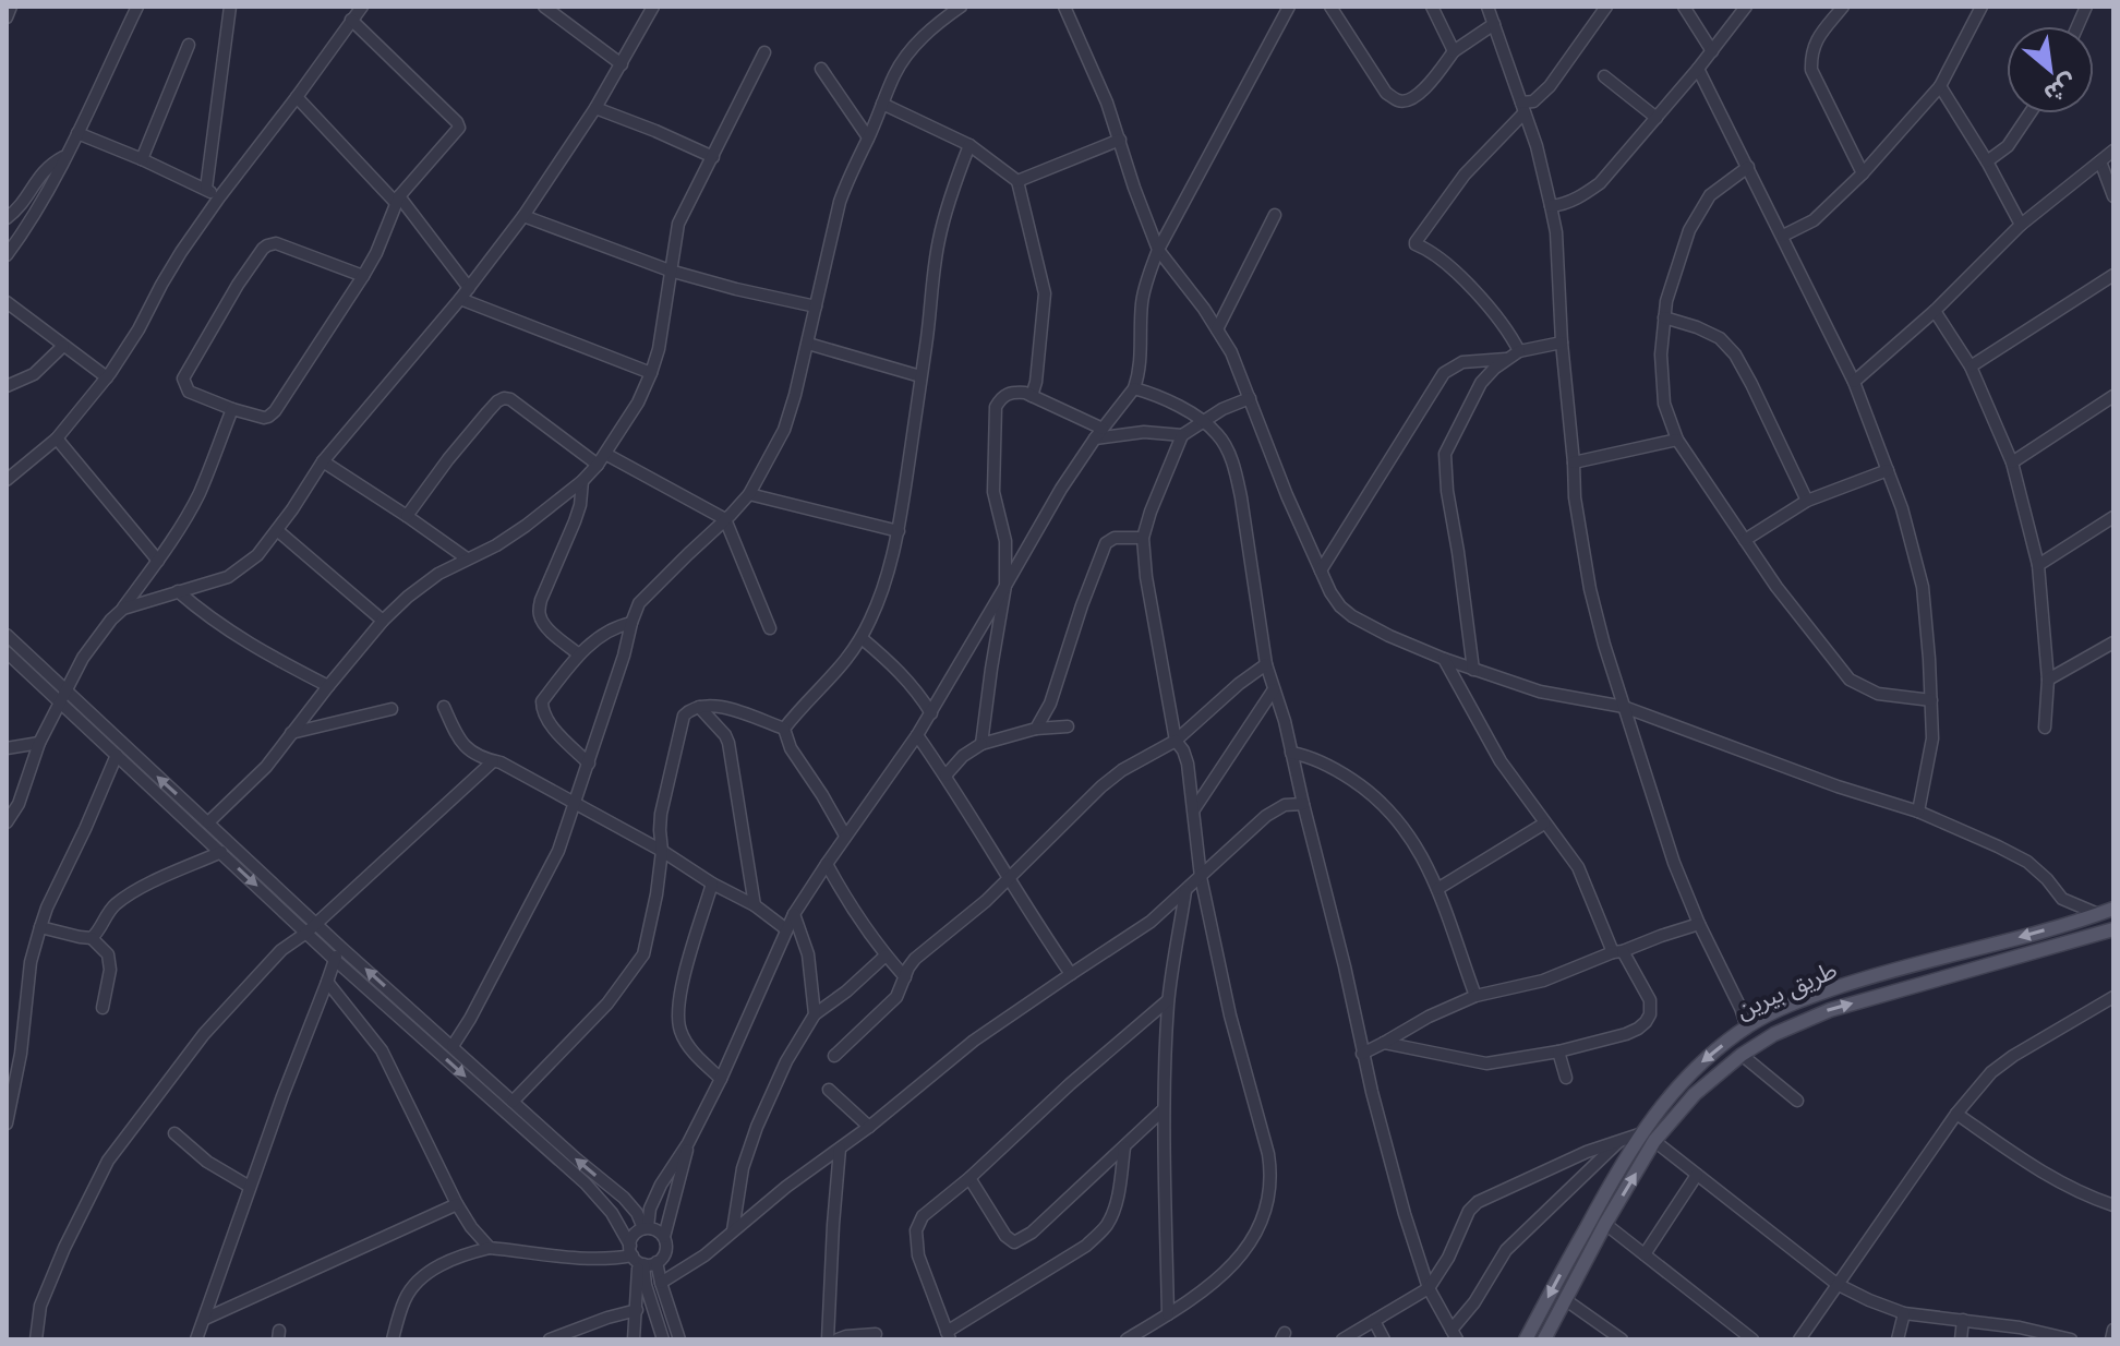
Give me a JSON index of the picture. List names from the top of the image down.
{
  "streets": {
    "main road": ["طريق بيرين"]
  },
  "north": "bottom right"
}
